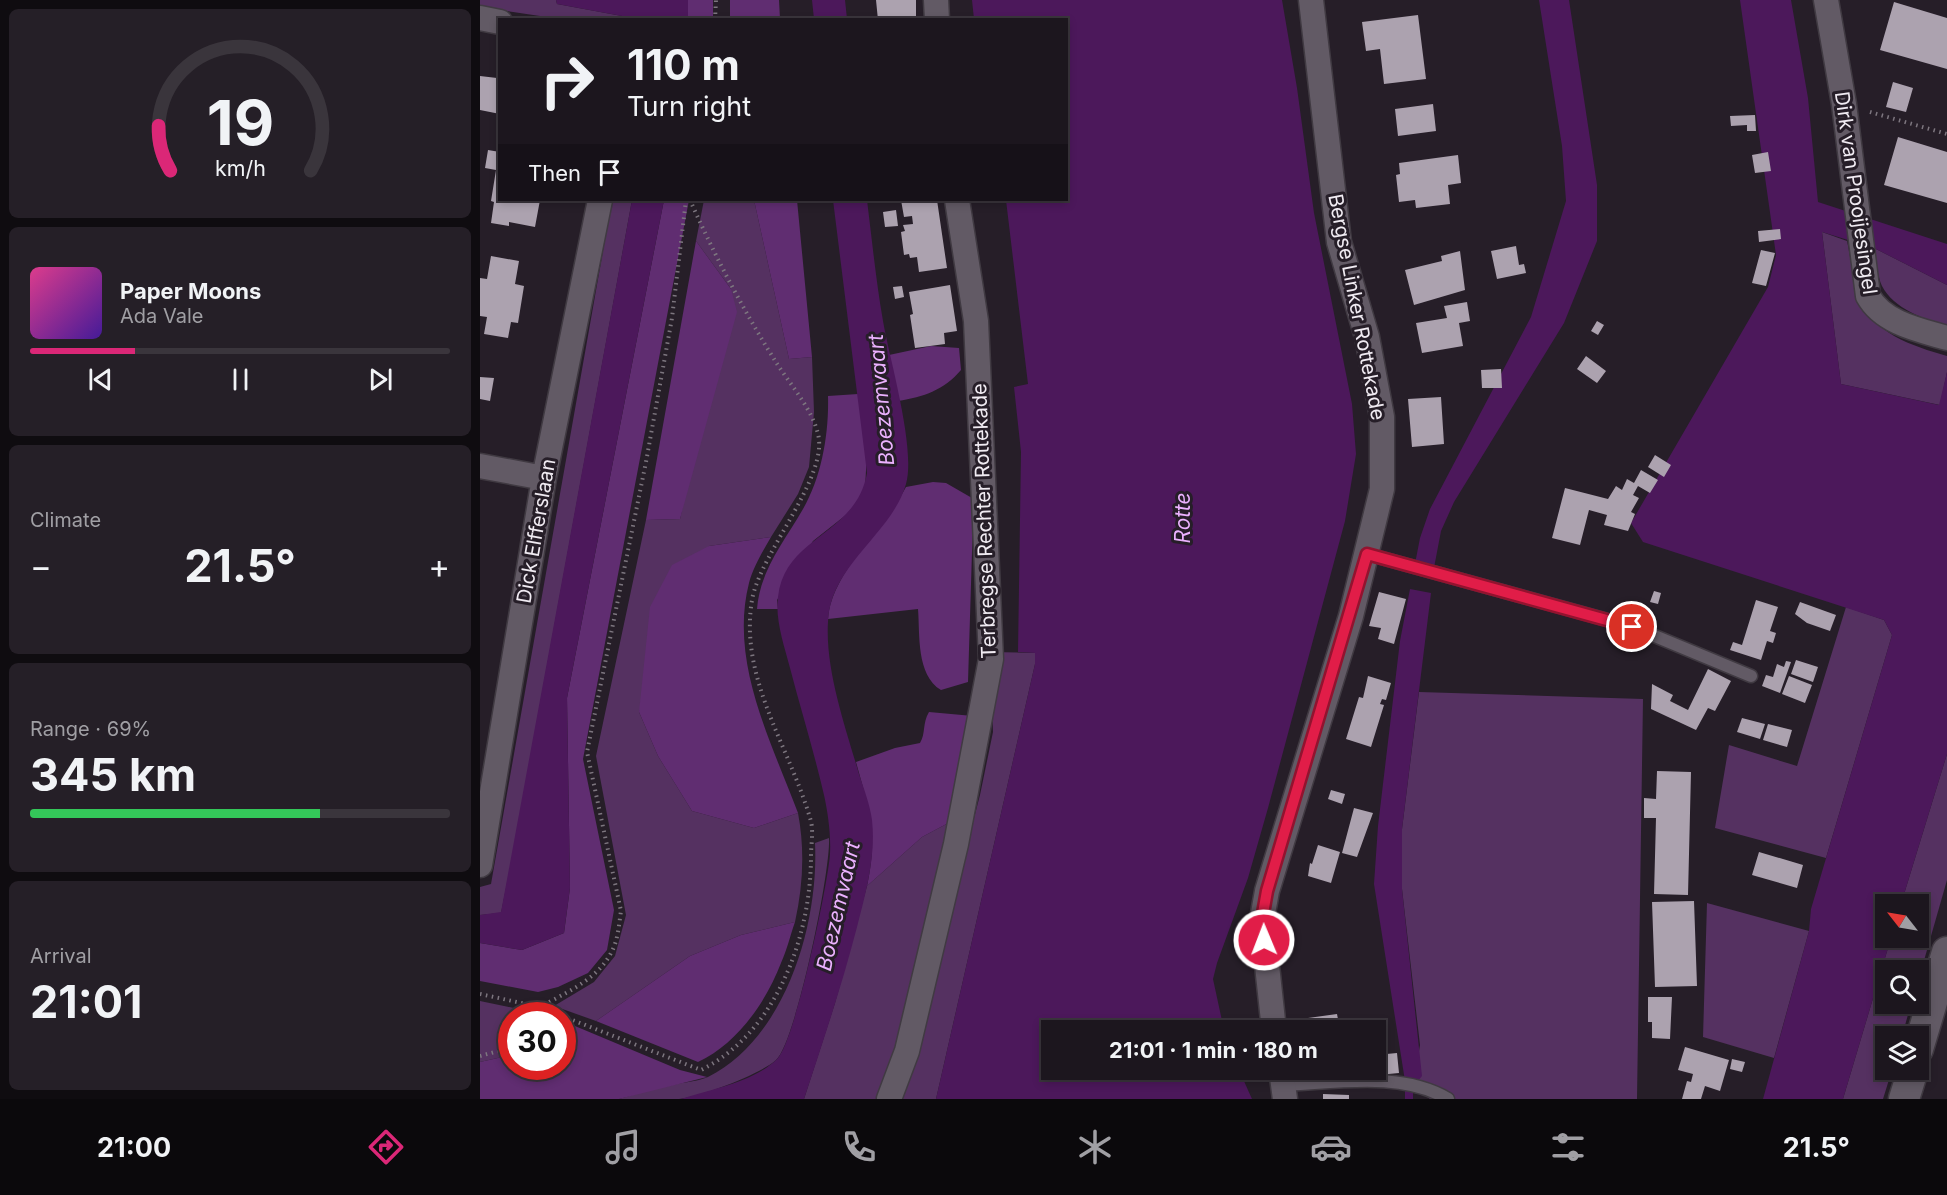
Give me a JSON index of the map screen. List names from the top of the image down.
{
  "streets": {
    "street": [
      "Dirk van Prooijesingel",
      "Bergse Linker Rottekade",
      "Terbregse Rechter Rottekade",
      "Dick Elfferslaan"
    ]
  },
  "water": ["Boezemvaart", "Rotte"],
  "north": "top left",
  "page": {
    "turn": ["110 m", "Turn right"],
    "then": "Then",
    "song": ["Paper Moons", "Ada Vale"],
    "tile": [
      "Climate",
      ["Range · 69%", "345 km"],
      ["Arrival", "21:01"]
    ],
    "heat": ["−", "21.5°", "+"],
    "limit": "30",
    "trip": "21:01 · 1 min · 180 m",
    "tabs": ["21:00", "21.5°"],
    "gauge": ["19", "km/h"]
  }
}
